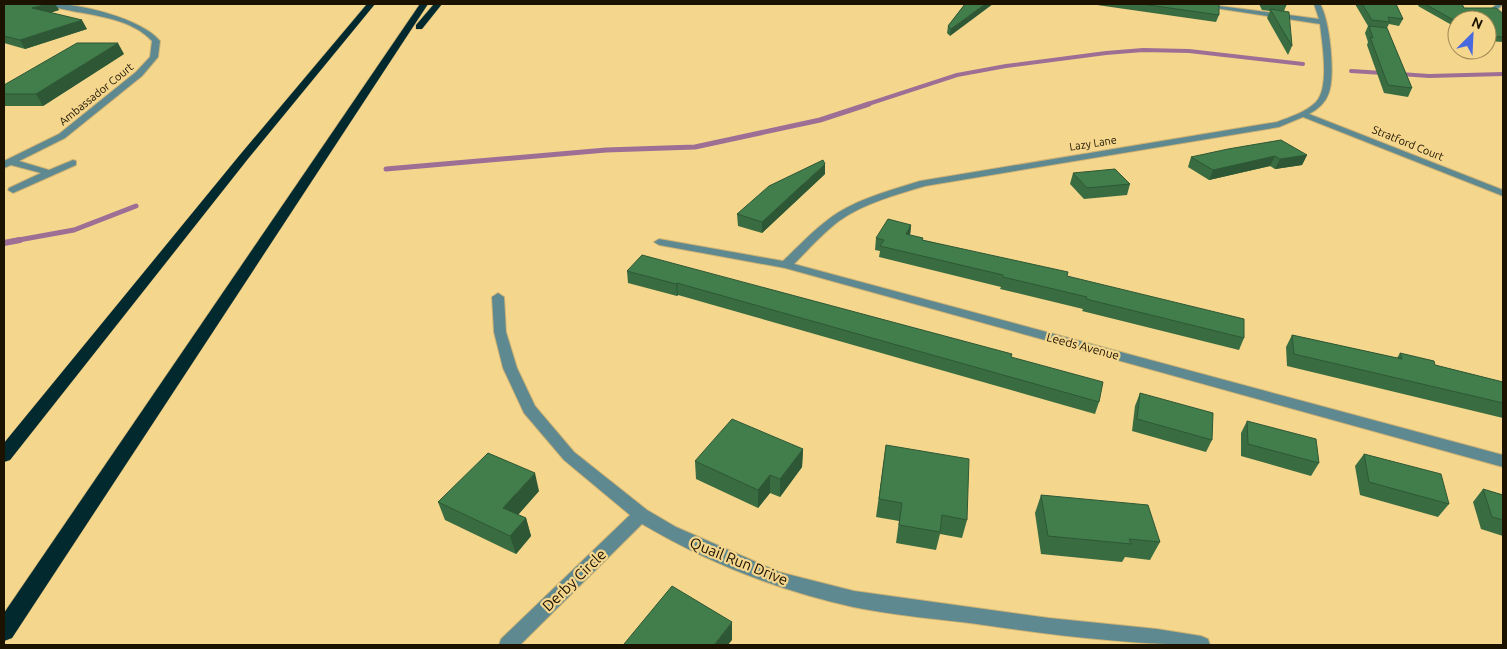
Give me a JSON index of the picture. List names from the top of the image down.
{
  "streets": {
    "street": [
      "Ambassador Court",
      "Lazy Lane",
      "Stratford Court",
      "Leeds Avenue",
      "Quail Run Drive",
      "Derby Circle"
    ]
  },
  "crossings": [
    ["Lazy Lane", "Stratford Court"],
    ["Lazy Lane", "Leeds Avenue"],
    ["Quail Run Drive", "Derby Circle"]
  ],
  "north": "top right"
}
